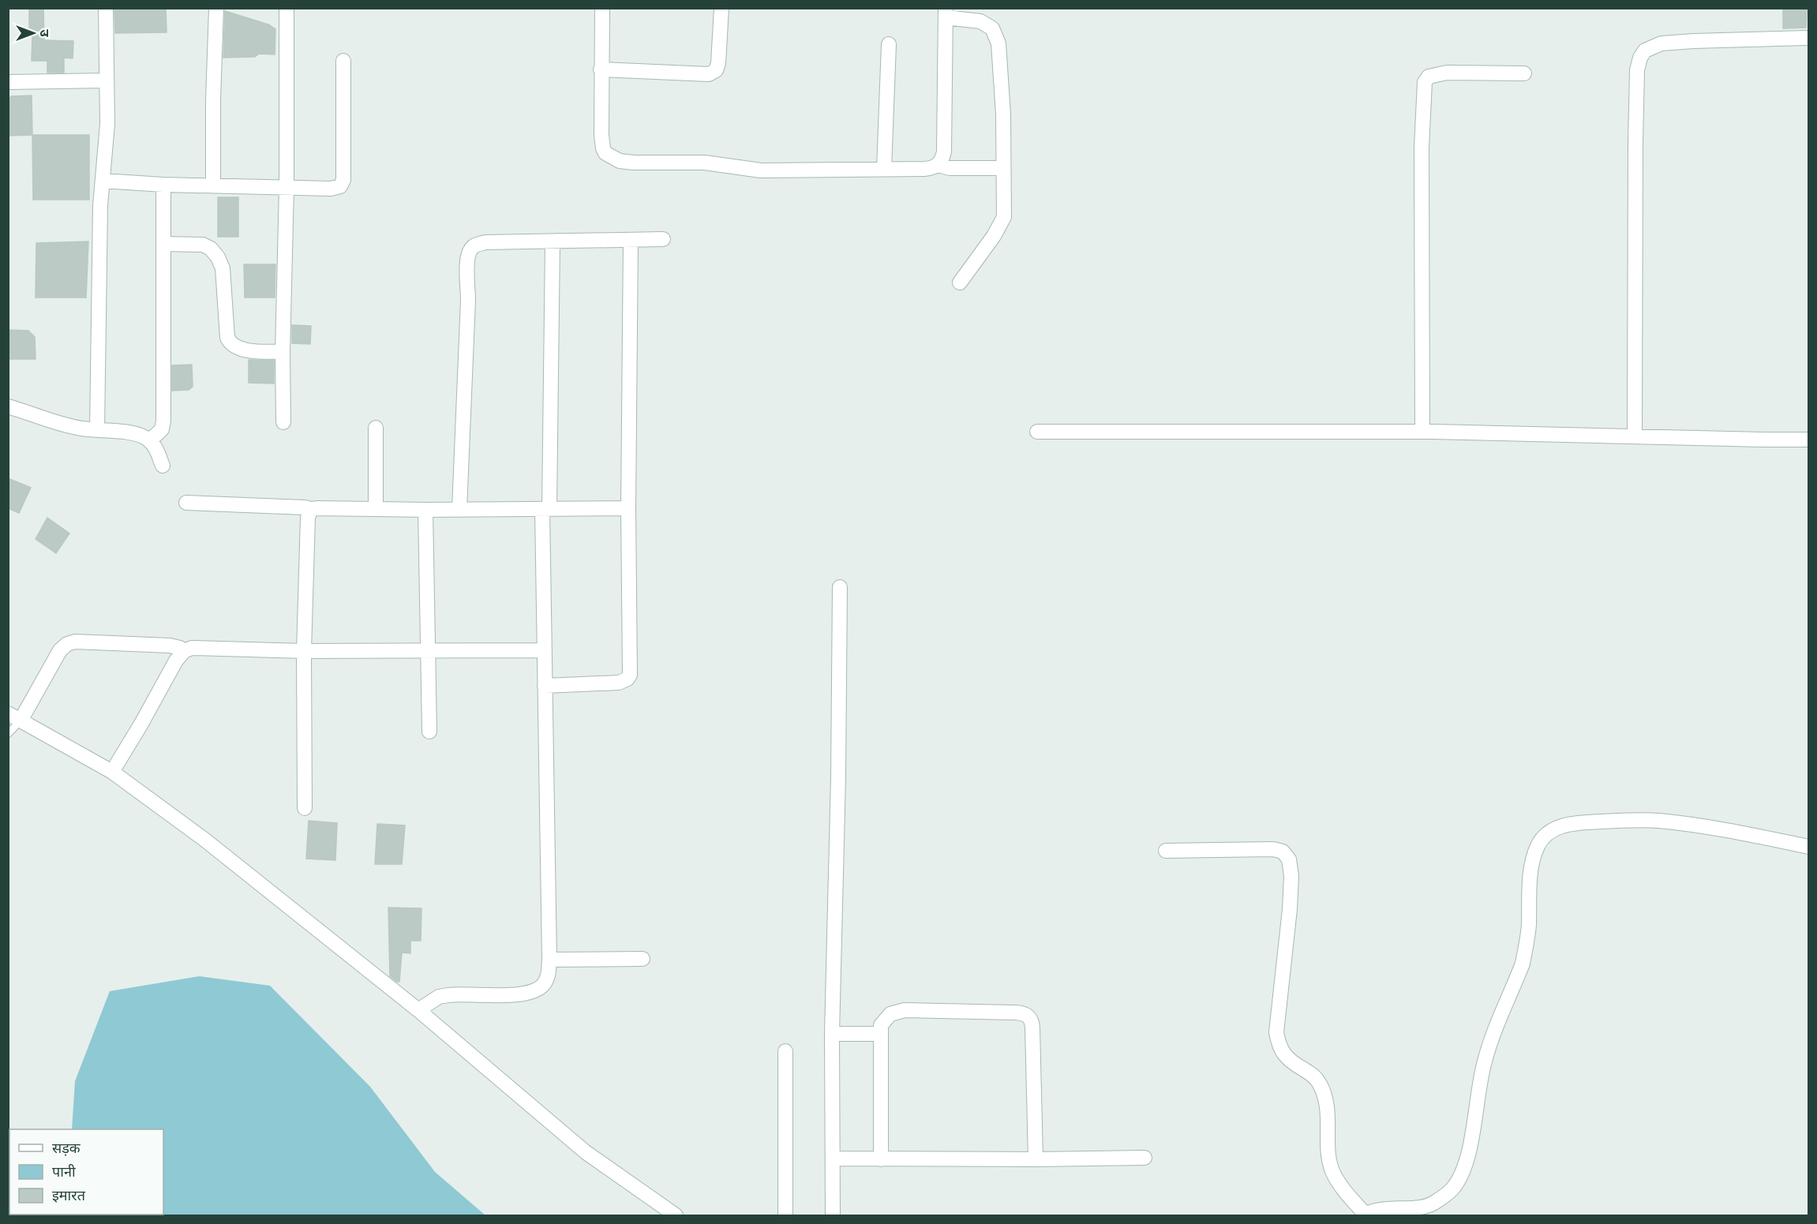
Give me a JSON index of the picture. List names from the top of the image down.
{
  "legend": ["सड़क", "पानी", "इमारत"],
  "north": "right"
}
